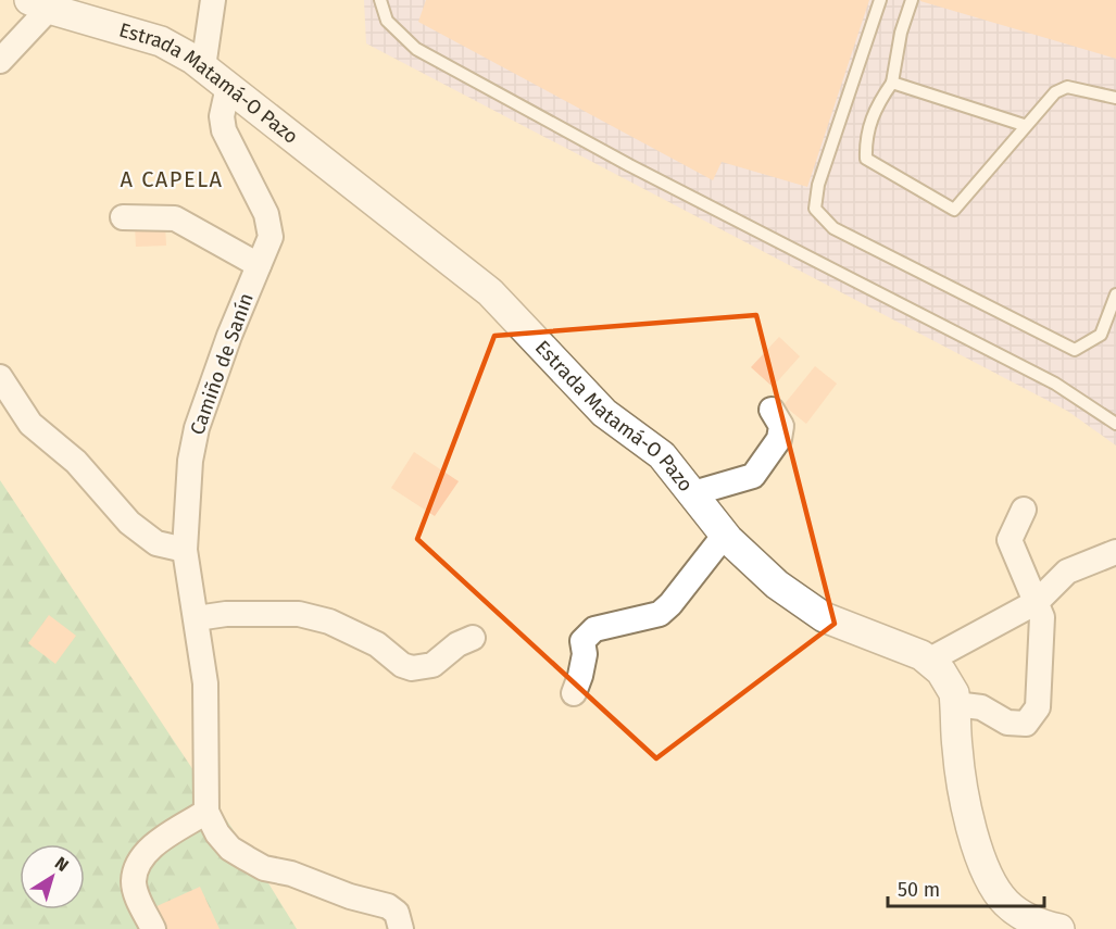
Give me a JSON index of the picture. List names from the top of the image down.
{
  "streets": {
    "street": ["Estrada Matamá-O Pazo", "Camiño de Sanín"]
  },
  "crossings": [
    ["Estrada Matamá-O Pazo", "Camiño de Sanín"]
  ],
  "districts": ["A CAPELA"],
  "scale_bar": "50 m",
  "north": "top right"
}
